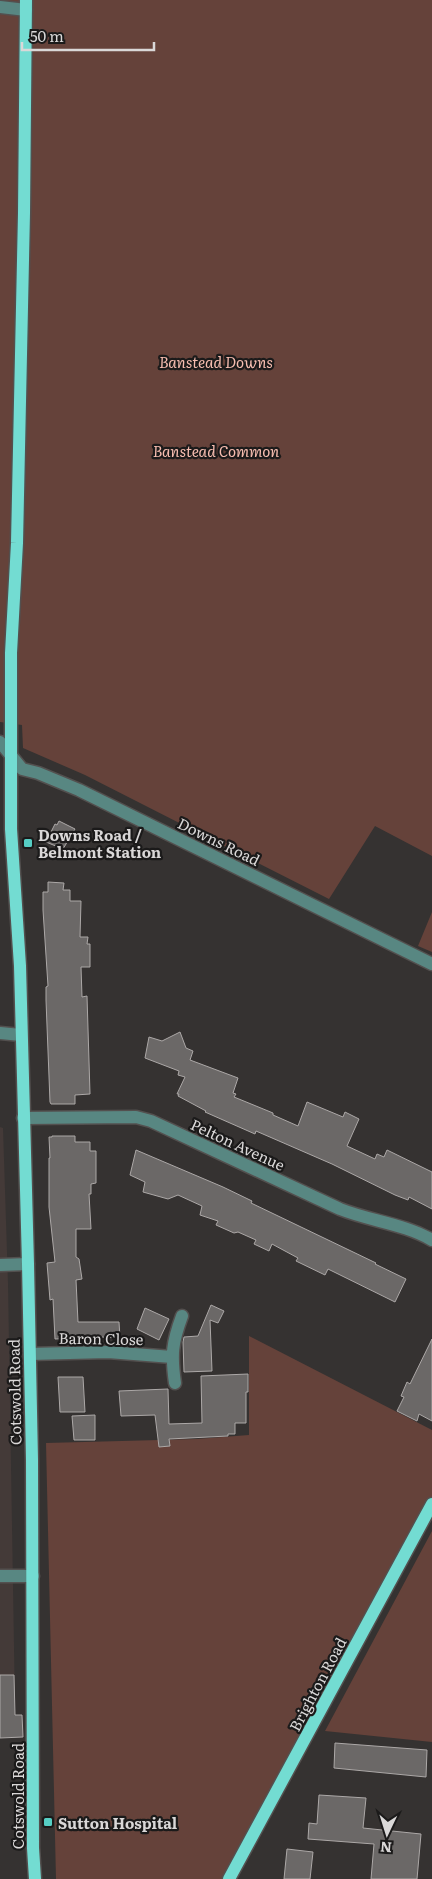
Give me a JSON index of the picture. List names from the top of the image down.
{
  "streets": {
    "main road": ["Cotswold Road", "Brighton Road"],
    "street": ["Downs Road", "Pelton Avenue", "Baron Close"]
  },
  "crossings": [
    ["Downs Road", "Cotswold Road"],
    ["Pelton Avenue", "Cotswold Road"],
    ["Baron Close", "Cotswold Road"]
  ],
  "parks": ["Banstead Downs", "Banstead Common"],
  "places": {
    "transit": ["Downs Road / Belmont Station", "Sutton Hospital"]
  },
  "scale_bar": "50 m",
  "north": "bottom"
}
